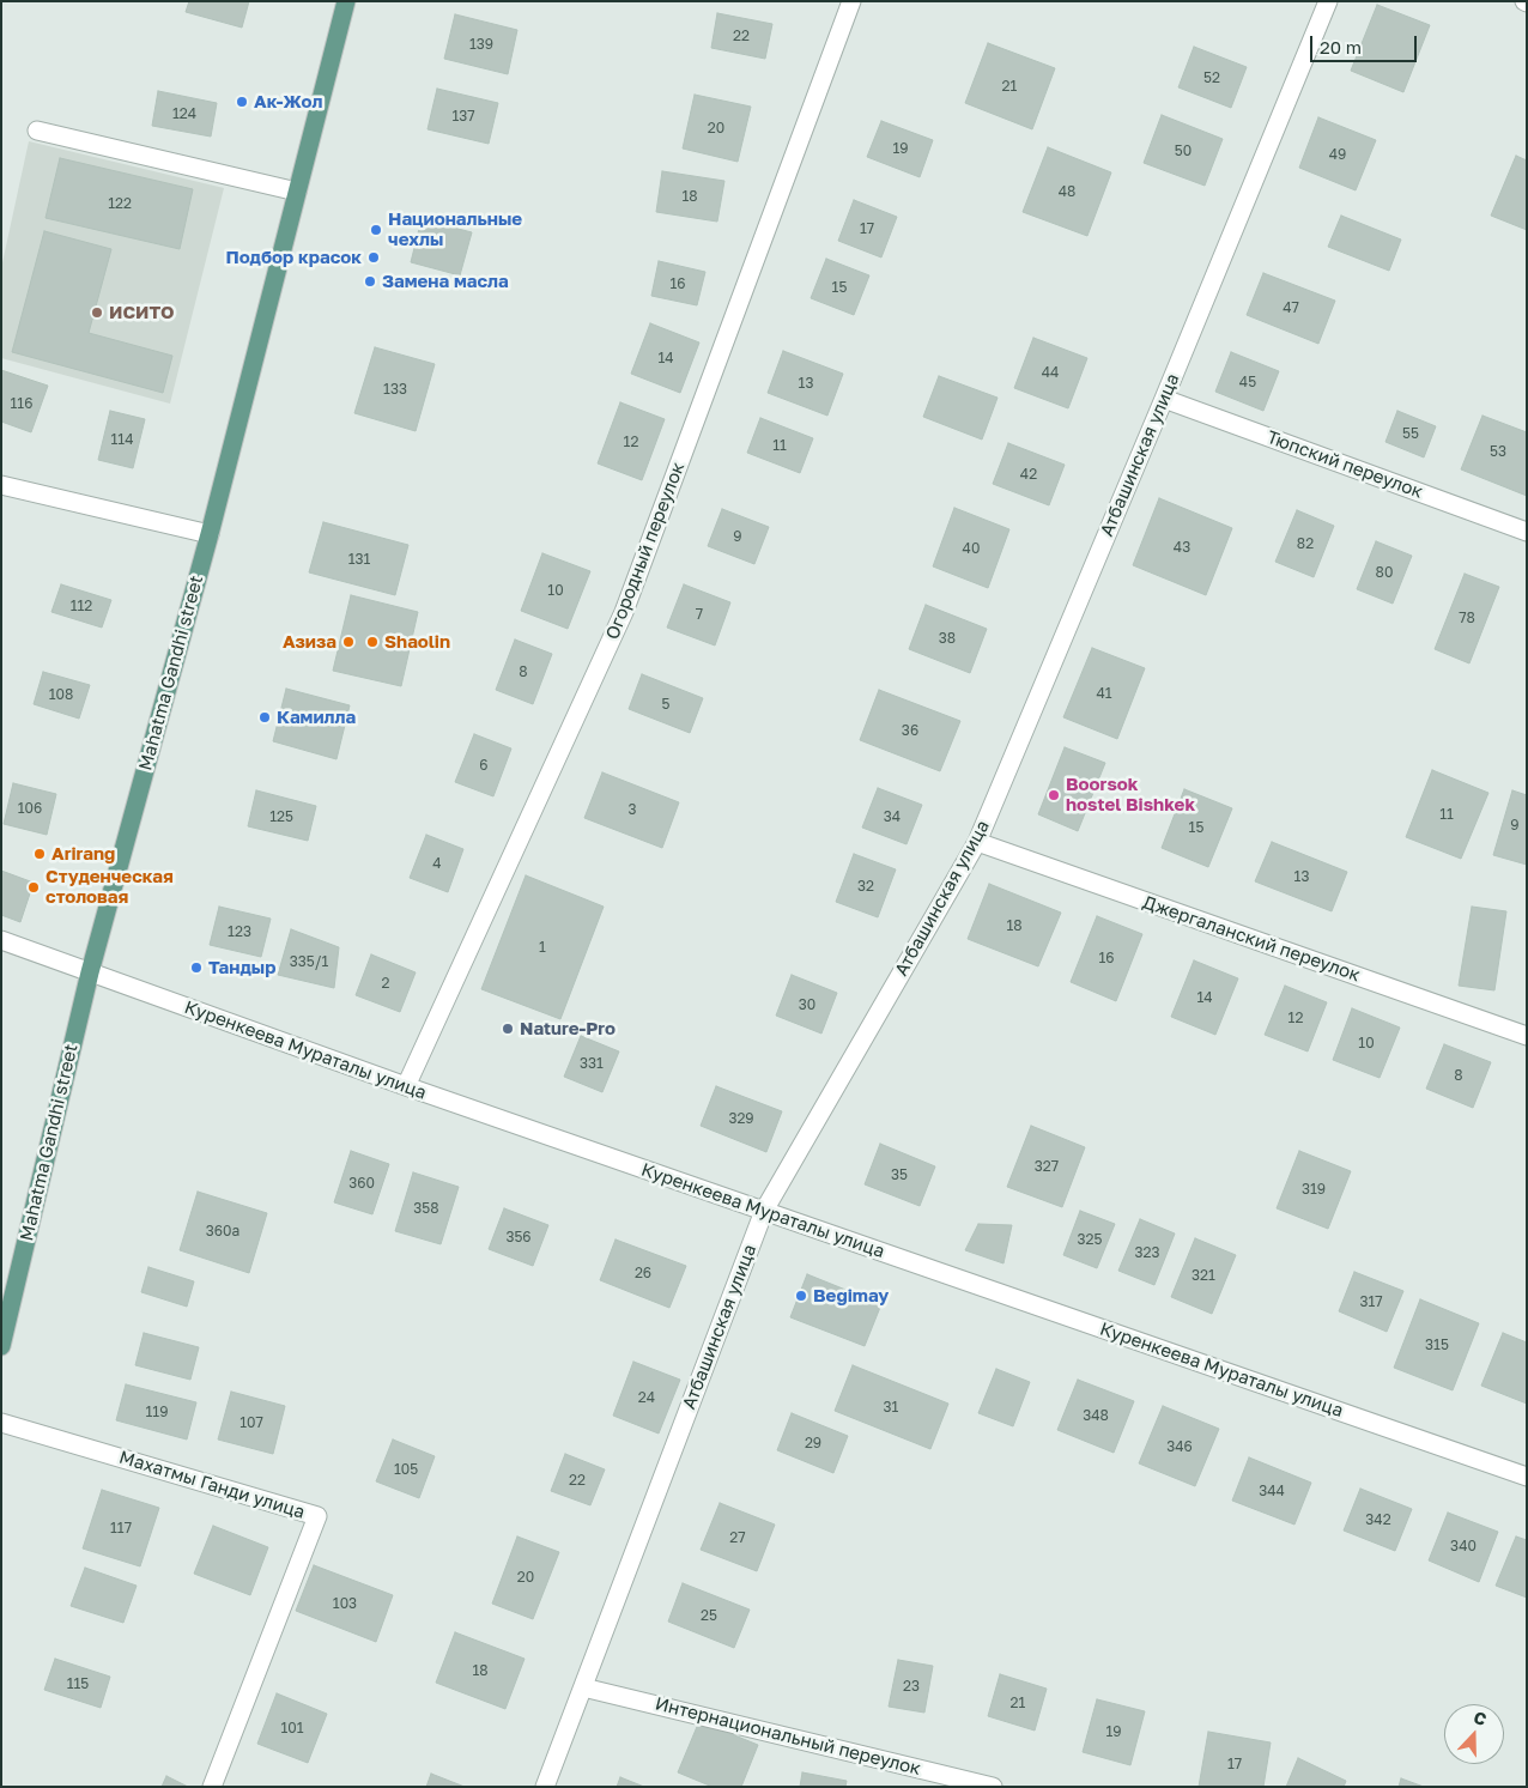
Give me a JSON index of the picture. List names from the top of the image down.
{
  "streets": {
    "main road": ["Mahatma Gandhi street"],
    "street": [
      "Атбашинская улица",
      "Тюпский переулок",
      "Огородный переулок",
      "Джергаланский переулок",
      "Куренкеева Мураталы улица",
      "Махатмы Ганди улица",
      "Интернациональный переулок"
    ]
  },
  "crossings": [
    ["Атбашинская улица", "Тюпский переулок"],
    ["Атбашинская улица", "Джергаланский переулок"],
    ["Атбашинская улица", "Куренкеева Мураталы улица"],
    ["Атбашинская улица", "Интернациональный переулок"],
    ["Огородный переулок", "Куренкеева Мураталы улица"],
    ["Mahatma Gandhi street", "Куренкеева Мураталы улица"]
  ],
  "places": [
    "Ак-Жол",
    "Национальные чехлы",
    "Подбор красок",
    "Замена масла",
    "ИСИТО",
    "Азиза",
    "Shaolin",
    "Камилла",
    "Boorsok hostel Bishkek",
    "Arirang",
    "Студенческая столовая",
    "Тандыр",
    "Nature-Pro",
    "Begimay"
  ],
  "house_numbers": [
    "22",
    "139",
    "52",
    "21",
    "124",
    "137",
    "20",
    "19",
    "50",
    "49",
    "48",
    "18",
    "122",
    "17",
    "16",
    "15",
    "47",
    "14",
    "44",
    "45",
    "13",
    "133",
    "116",
    "55",
    "114",
    "12",
    "11",
    "53",
    "42",
    "9",
    "82",
    "43",
    "40",
    "131",
    "80",
    "10",
    "112",
    "7",
    "78",
    "38",
    "8",
    "41",
    "108",
    "5",
    "36",
    "6",
    "106",
    "3",
    "11",
    "125",
    "34",
    "9",
    "15",
    "4",
    "13",
    "32",
    "18",
    "123",
    "1",
    "16",
    "335/1",
    "2",
    "14",
    "30",
    "12",
    "10",
    "331",
    "8",
    "329",
    "327",
    "35",
    "360",
    "319",
    "358",
    "360a",
    "356",
    "325",
    "323",
    "26",
    "321",
    "317",
    "315",
    "24",
    "31",
    "119",
    "348",
    "107",
    "29",
    "346",
    "105",
    "22",
    "344",
    "342",
    "117",
    "27",
    "340",
    "20",
    "103",
    "25",
    "18",
    "115",
    "23",
    "21",
    "101",
    "19",
    "17"
  ],
  "scale_bar": "20 m",
  "north": "top"
}
